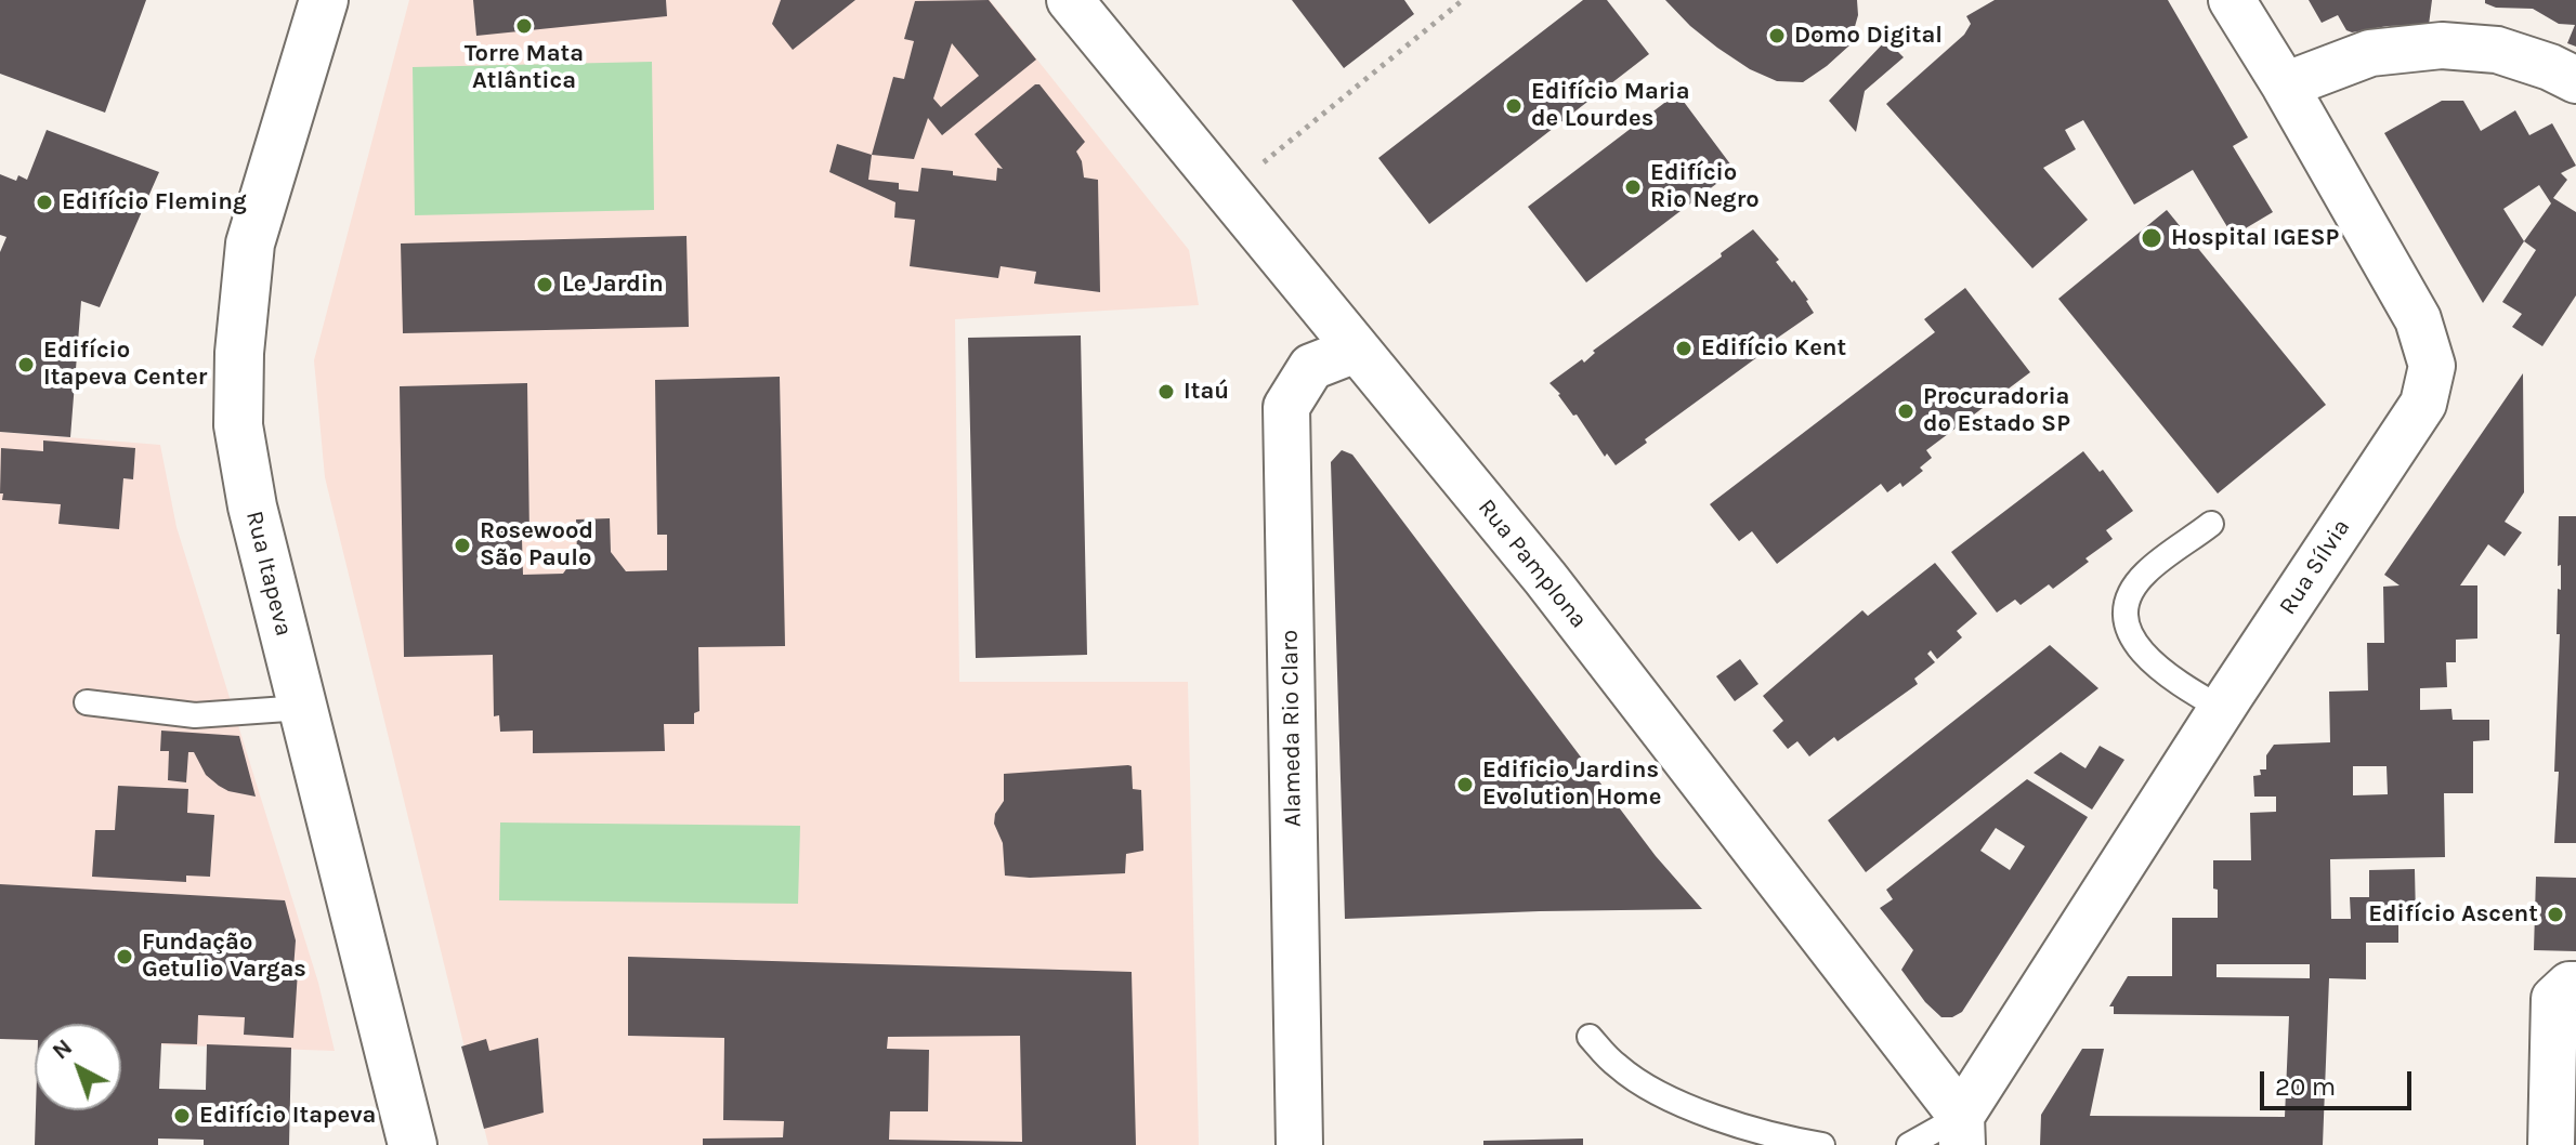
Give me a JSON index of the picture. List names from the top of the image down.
{
  "streets": {
    "street": [
      "Rua Pamplona",
      "Rua Sílvia",
      "Rua Itapeva",
      "Alameda Rio Claro"
    ]
  },
  "crossings": [
    ["Rua Pamplona", "Rua Sílvia"],
    ["Rua Pamplona", "Alameda Rio Claro"]
  ],
  "places": [
    "Torre Mata Atlântica",
    "Domo Digital",
    "Edifício Maria de Lourdes",
    "Edifício Rio Negro",
    "Edifício Fleming",
    "Hospital IGESP",
    "Le Jardin",
    "Edifício Kent",
    "Edifício Itapeva Center",
    "Itaú",
    "Procuradoria do Estado SP",
    "Rosewood São Paulo",
    "Edificio Jardins Evolution Home",
    "Edifício Ascent",
    "Fundação Getulio Vargas",
    "Edifício Itapeva"
  ],
  "scale_bar": "20 m",
  "north": "top left"
}
